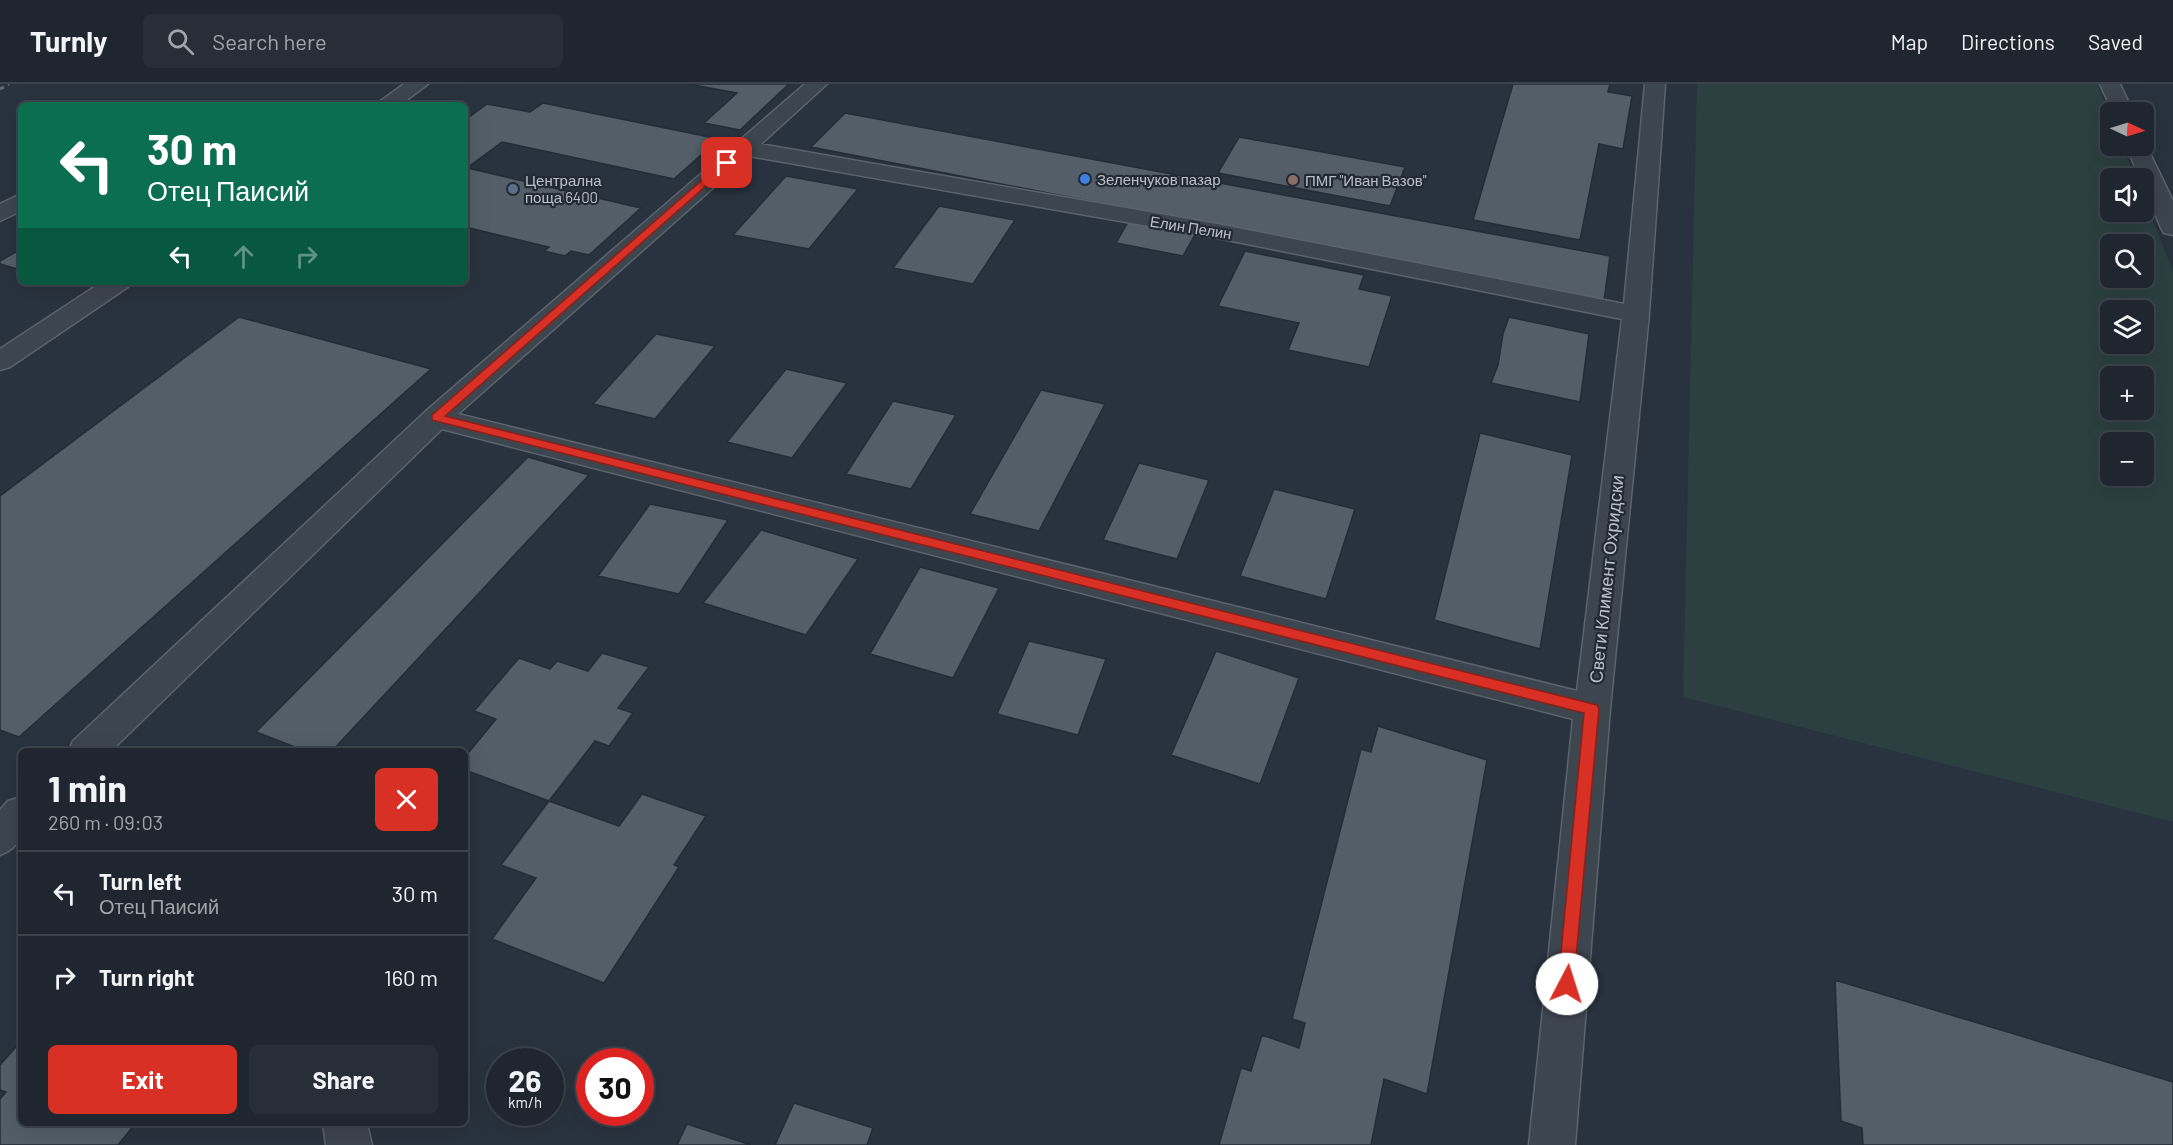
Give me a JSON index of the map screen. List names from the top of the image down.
{
  "streets": {
    "street": ["Елин Пелин", "Свети Климент Охридски"]
  },
  "crossings": [
    ["Елин Пелин", "Свети Климент Охридски"]
  ],
  "places": ["Зеленчуков пазар", "ПМГ \"Иван Вазов\"", "Централна поща 6400"],
  "north": "right",
  "page": {
    "header": "Turnly",
    "search": "Search here",
    "nav": ["Map", "Directions", "Saved"],
    "map_buttons": ["+", "−"],
    "turn": ["30 m", "Отец Паисий"],
    "heading": ["1 min", "260 m · 09:03"],
    "list": [
      {
        "name": "Turn left",
        "note": "Отец Паисий",
        "value": "30 m"
      },
      {
        "name": "Turn right",
        "value": "160 m"
      }
    ],
    "buttons": ["Exit", "Share"],
    "speed": "26 km/h",
    "limit": "30"
  }
}
